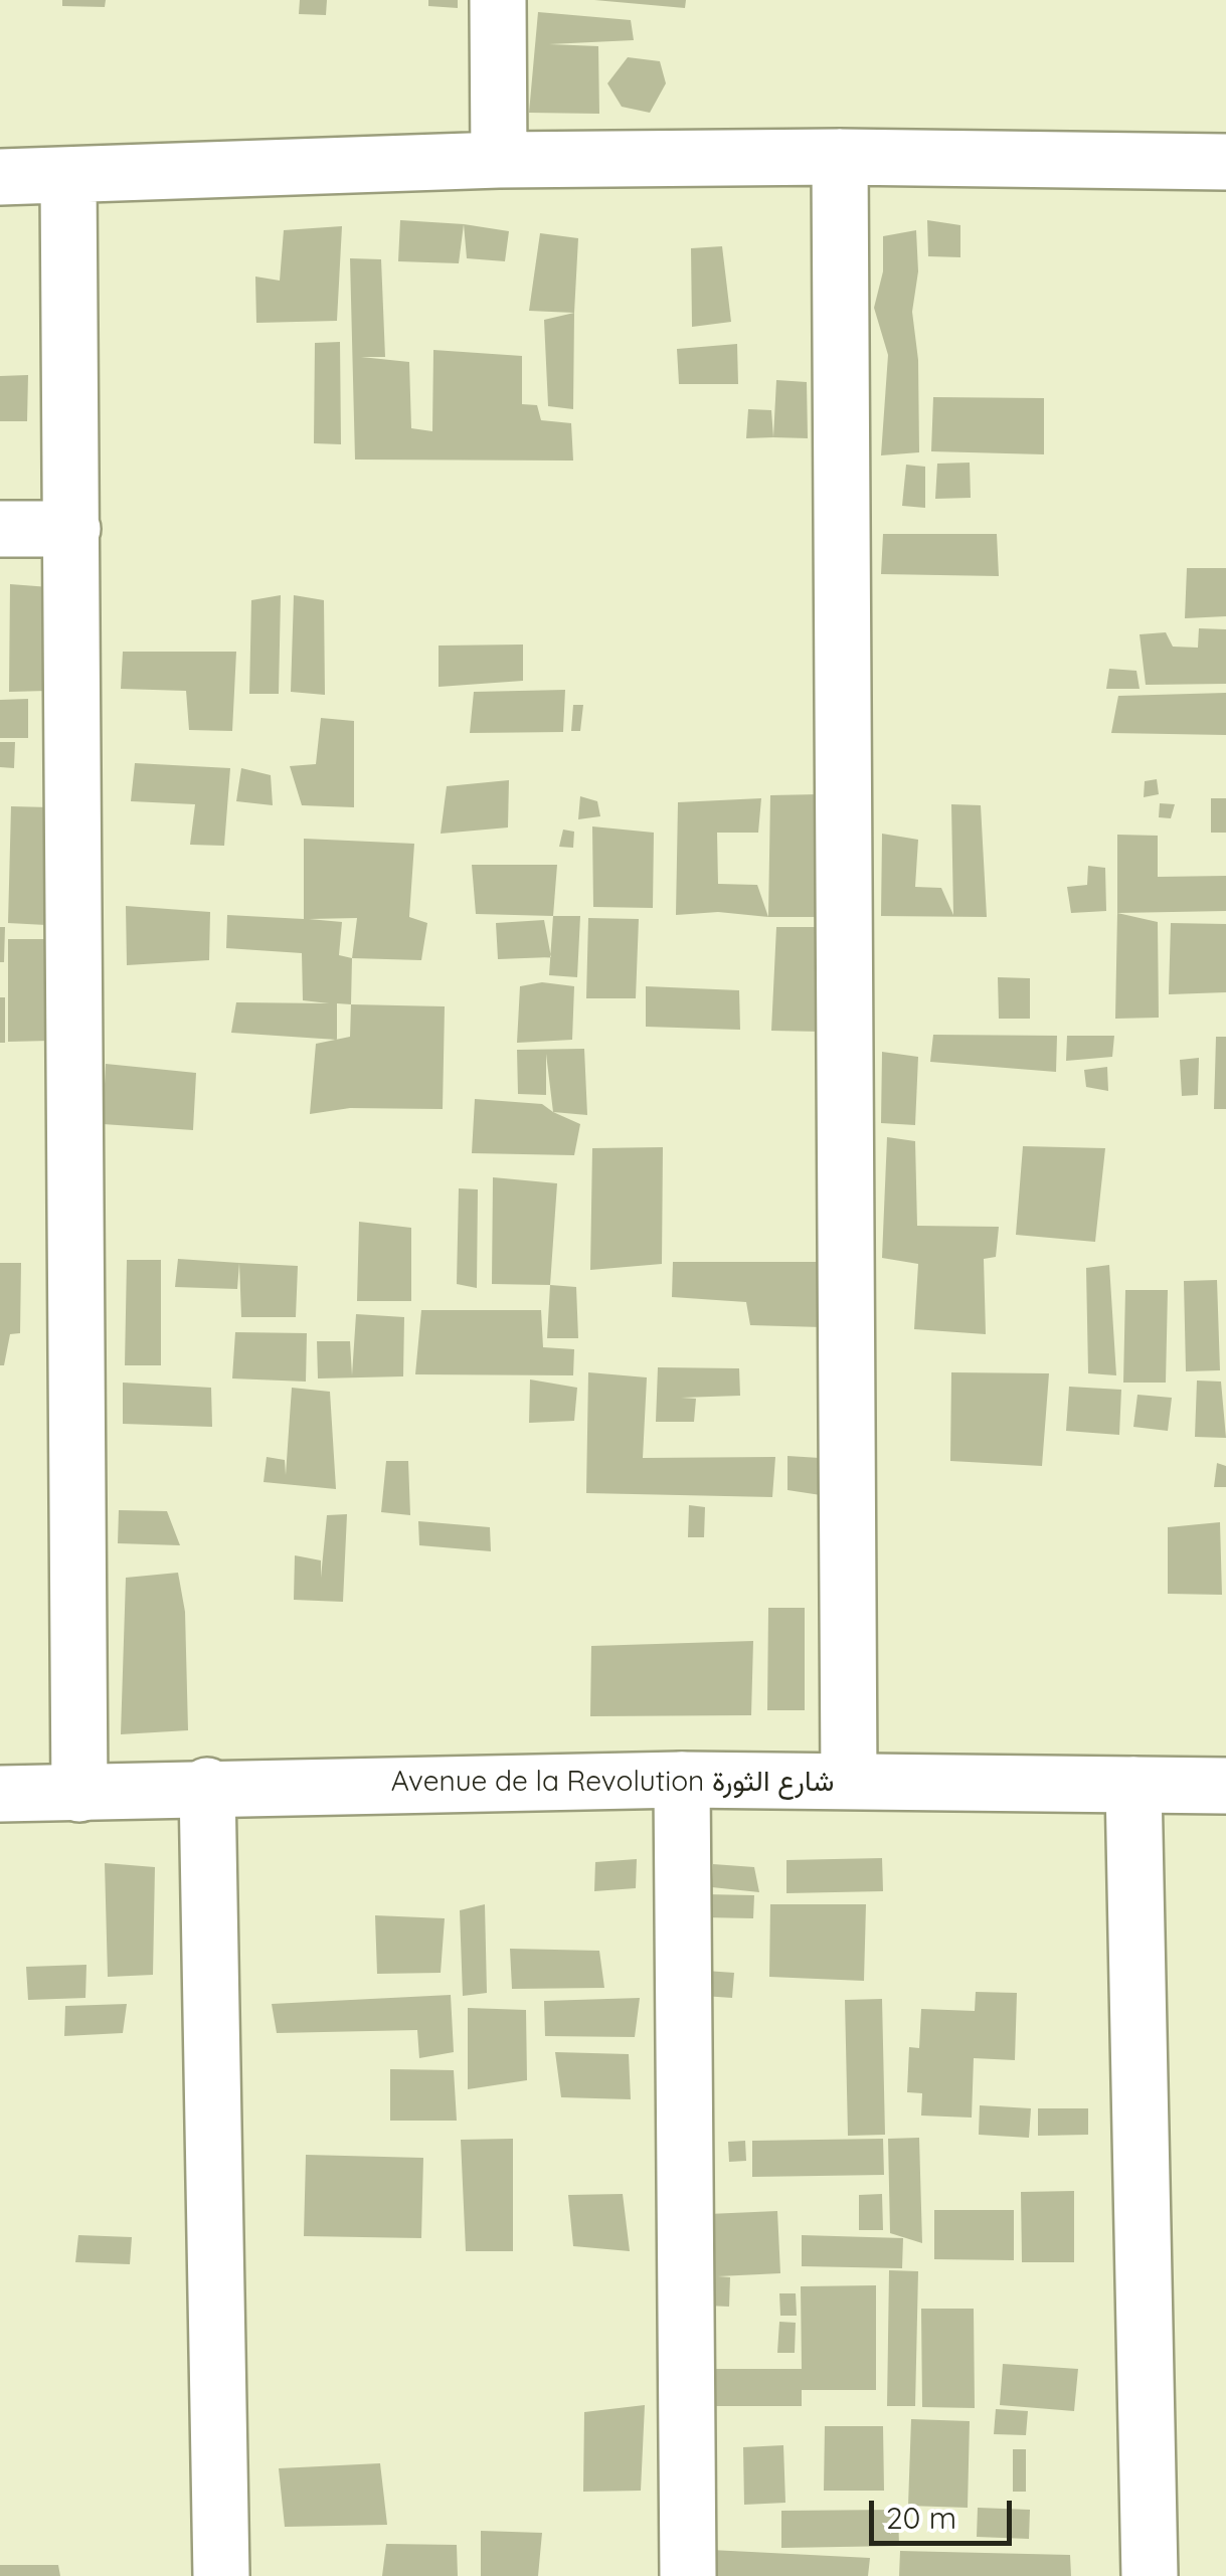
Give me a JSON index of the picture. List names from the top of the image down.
{
  "streets": {
    "street": ["Avenue de la Revolution شارع الثورة"]
  },
  "scale_bar": "20 m"
}
